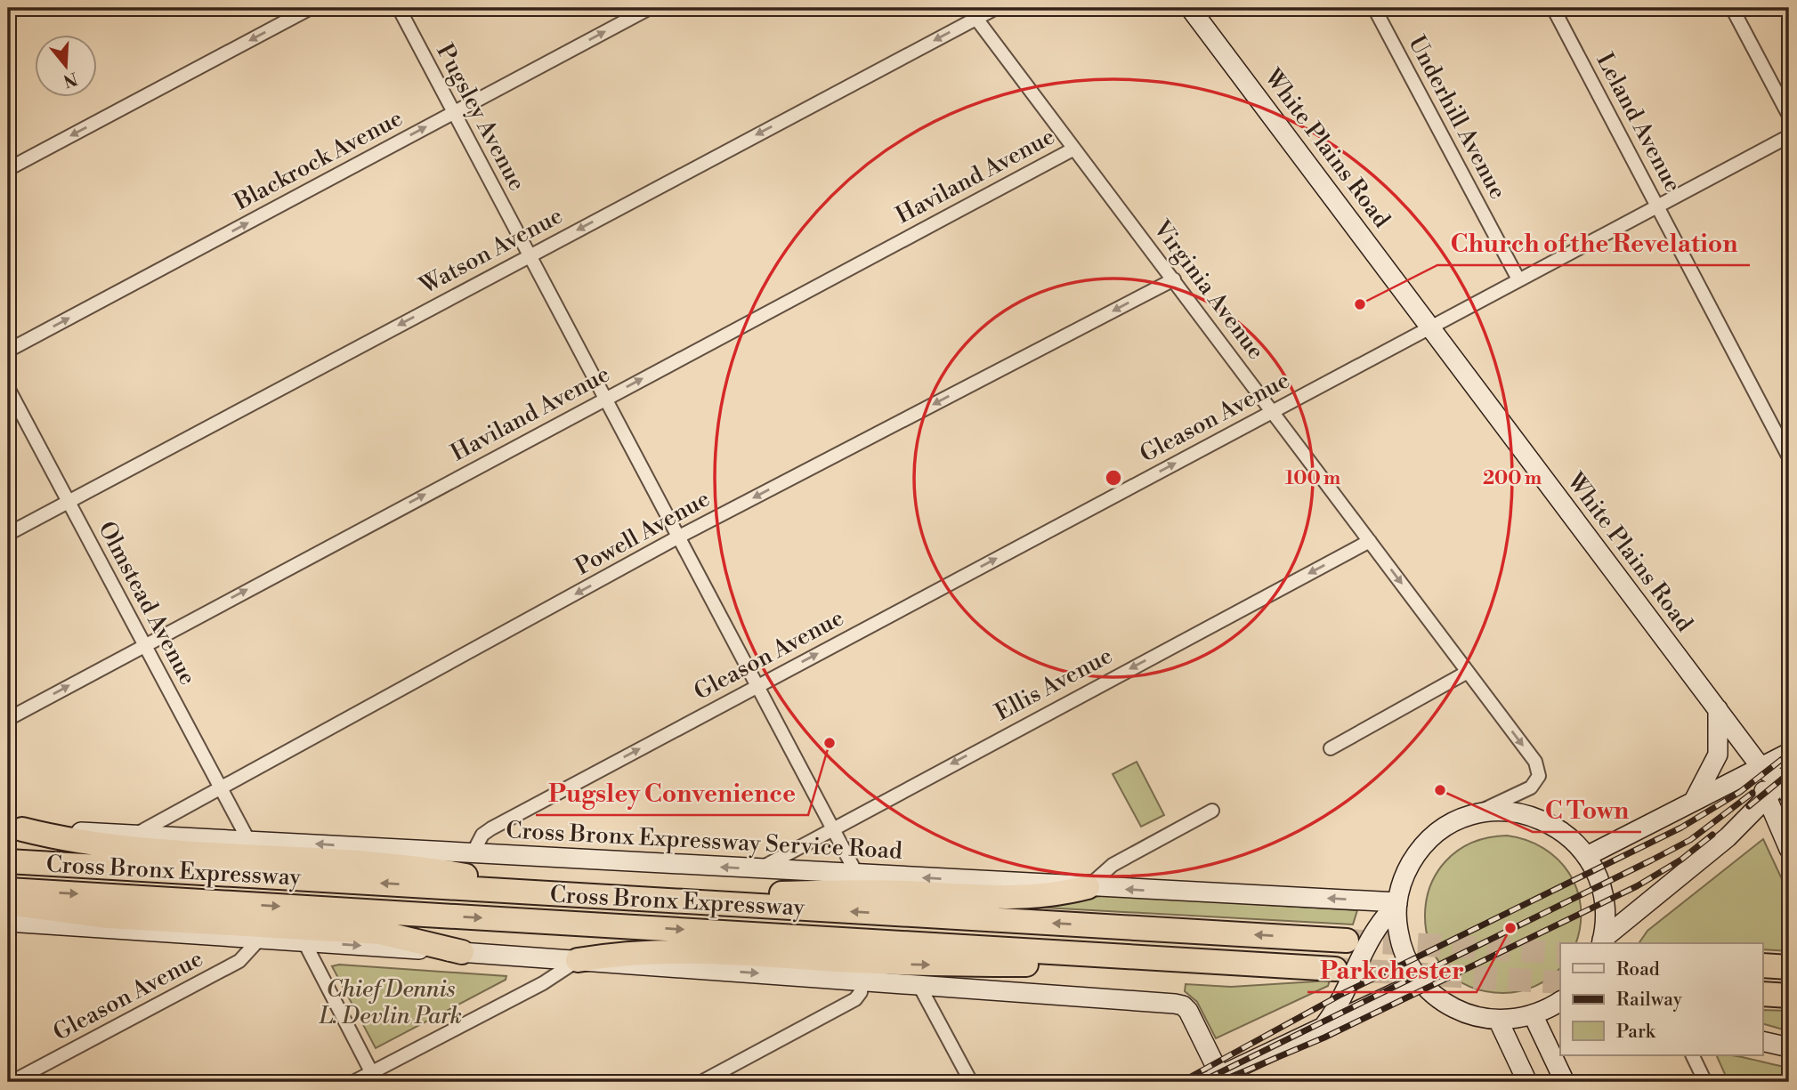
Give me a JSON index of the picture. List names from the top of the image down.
{
  "streets": {
    "highway": ["Cross Bronx Expressway"],
    "main road": ["White Plains Road", "Cross Bronx Expressway Service Road"],
    "street": [
      "Pugsley Avenue",
      "Underhill Avenue",
      "Leland Avenue",
      "Blackrock Avenue",
      "Haviland Avenue",
      "Watson Avenue",
      "Virginia Avenue",
      "Gleason Avenue",
      "Powell Avenue",
      "Olmstead Avenue",
      "Ellis Avenue"
    ]
  },
  "crossings": [
    ["Pugsley Avenue", "Blackrock Avenue"],
    ["Pugsley Avenue", "Haviland Avenue"],
    ["Pugsley Avenue", "Watson Avenue"],
    ["Pugsley Avenue", "Gleason Avenue"],
    ["Pugsley Avenue", "Powell Avenue"],
    ["Pugsley Avenue", "Ellis Avenue"],
    ["Pugsley Avenue", "Cross Bronx Expressway Service Road"],
    ["Underhill Avenue", "Gleason Avenue"],
    ["Leland Avenue", "Gleason Avenue"],
    ["White Plains Road", "Gleason Avenue"],
    ["Haviland Avenue", "Virginia Avenue"],
    ["Haviland Avenue", "Olmstead Avenue"],
    ["Watson Avenue", "Virginia Avenue"],
    ["Watson Avenue", "Olmstead Avenue"],
    ["Virginia Avenue", "Gleason Avenue"],
    ["Virginia Avenue", "Powell Avenue"],
    ["Virginia Avenue", "Ellis Avenue"],
    ["Gleason Avenue", "Cross Bronx Expressway Service Road"],
    ["Powell Avenue", "Olmstead Avenue"],
    ["Powell Avenue", "Cross Bronx Expressway Service Road"],
    ["Olmstead Avenue", "Cross Bronx Expressway Service Road"],
    ["Ellis Avenue", "Cross Bronx Expressway Service Road"]
  ],
  "one_way": [
    "Blackrock Avenue",
    "Haviland Avenue",
    "Watson Avenue",
    "Gleason Avenue",
    "Powell Avenue",
    "Ellis Avenue"
  ],
  "parks": ["Chief Dennis L. Devlin Park"],
  "places": [
    "Church of the Revelation",
    "Pugsley Convenience",
    "C Town",
    "Parkchester"
  ],
  "legend": ["Road", "Railway", "Park"],
  "north": "bottom",
  "rings": ["100 m", "200 m"]
}
